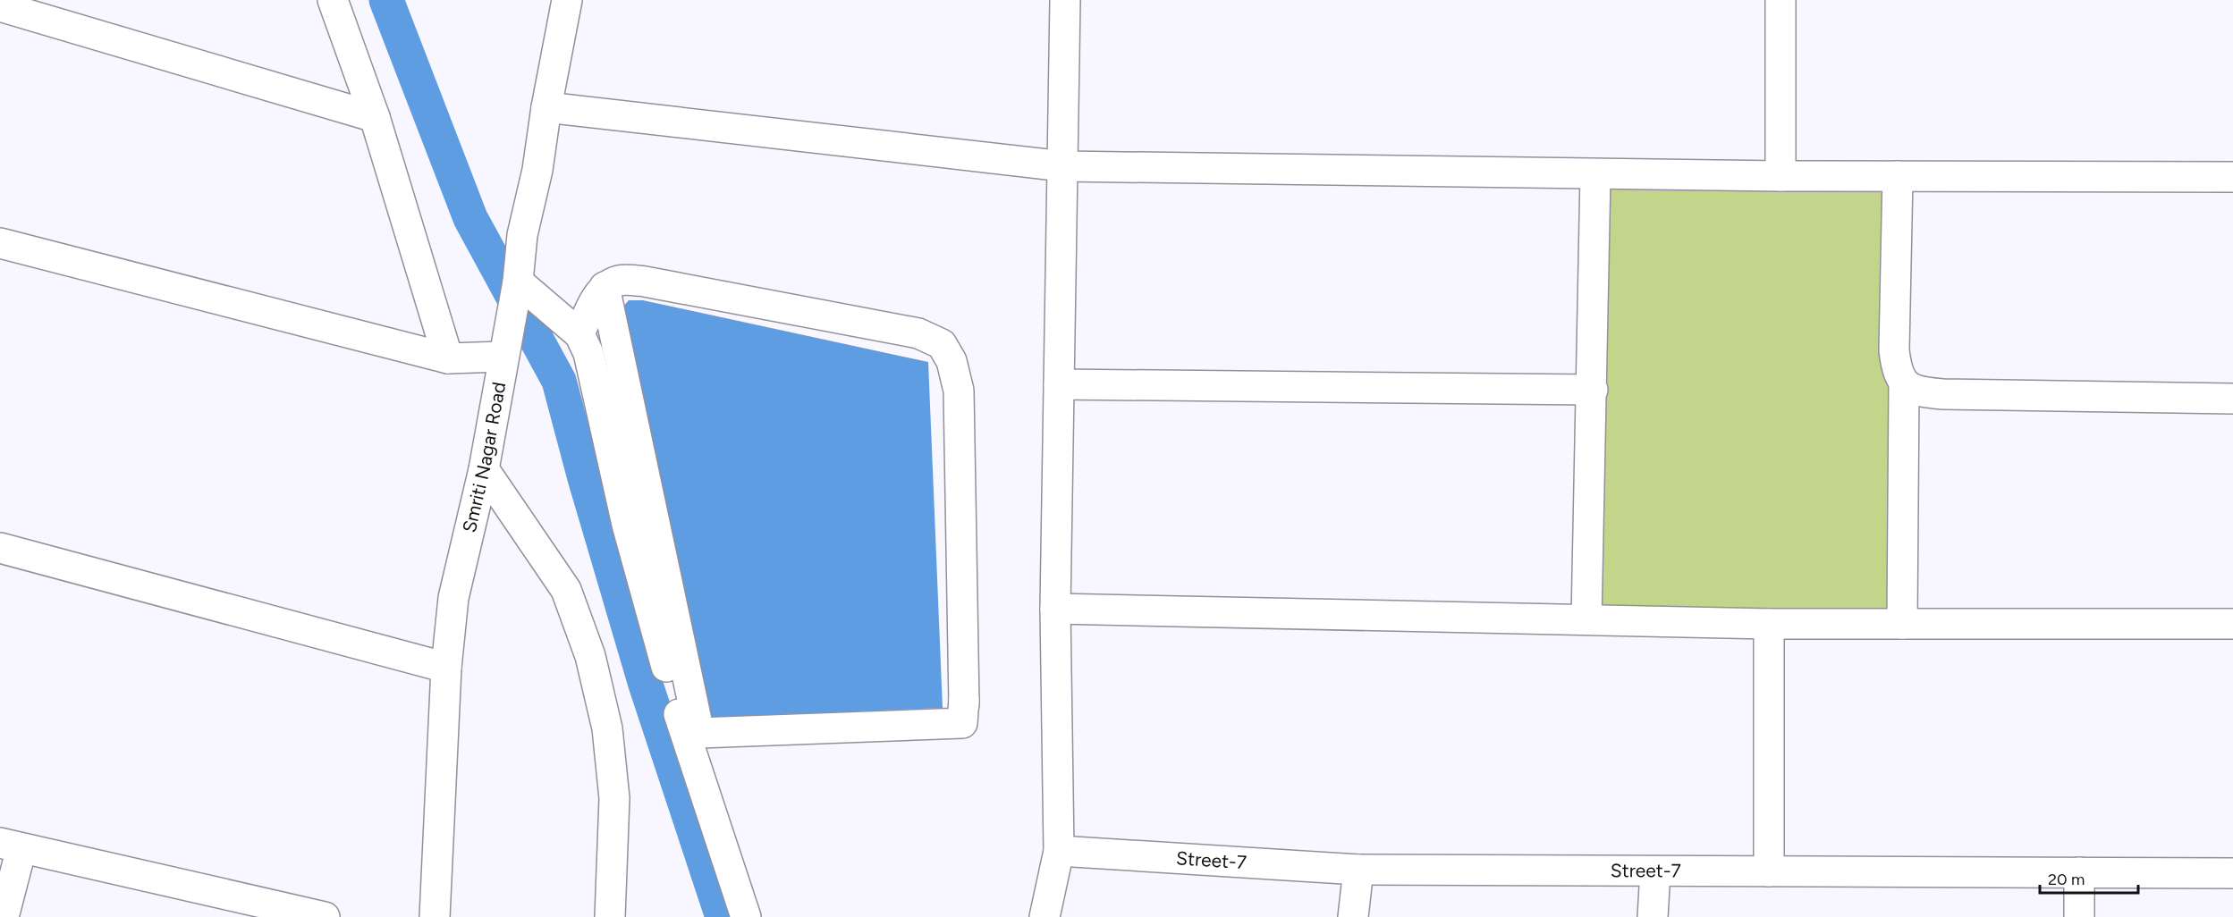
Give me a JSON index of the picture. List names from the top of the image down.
{
  "streets": {
    "street": ["Smriti Nagar Road", "Street-7"]
  },
  "scale_bar": "20 m"
}
